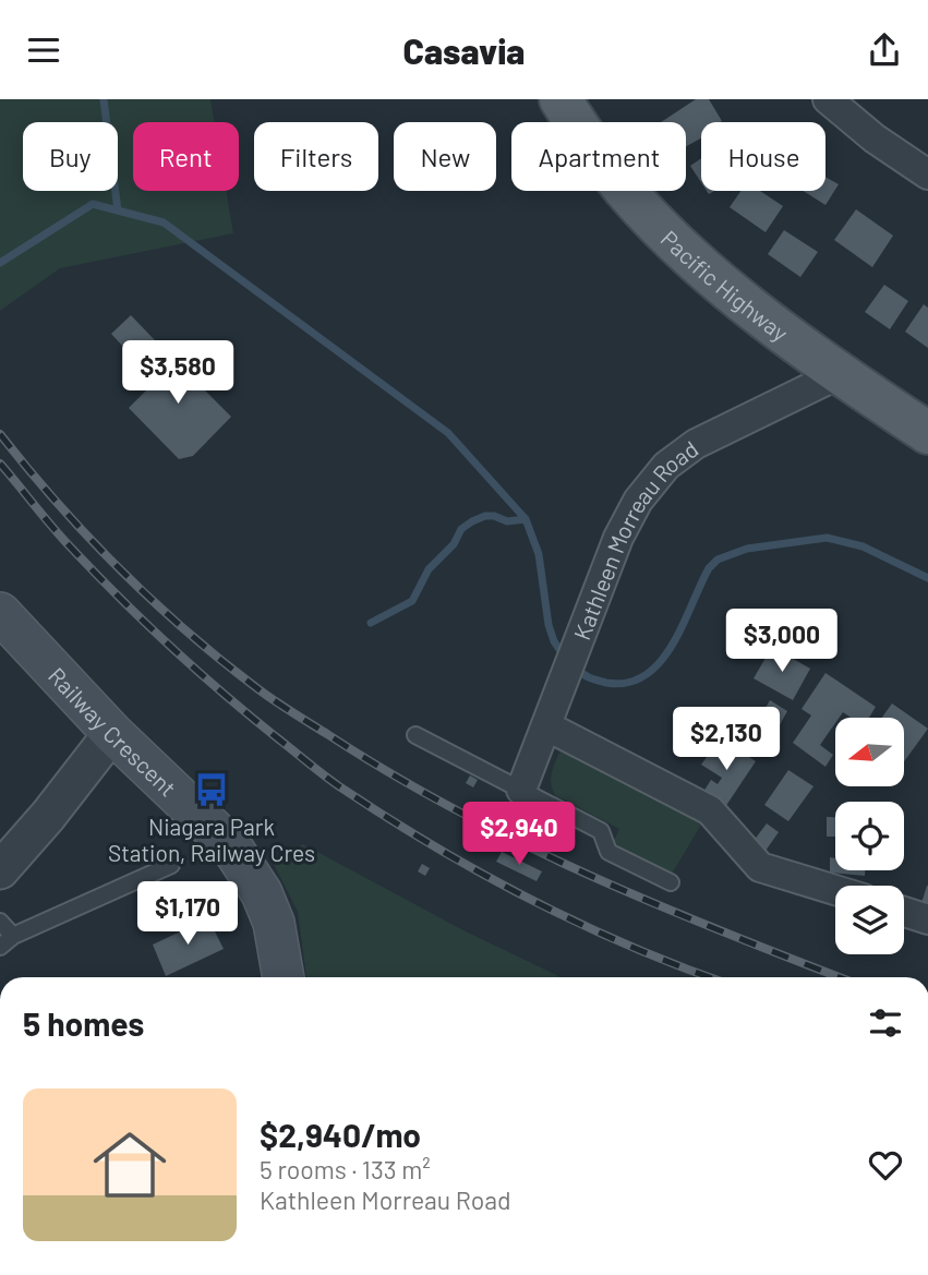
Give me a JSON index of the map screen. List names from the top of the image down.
{
  "streets": {
    "main road": ["Pacific Highway", "Railway Crescent"],
    "street": ["Kathleen Morreau Road"]
  },
  "crossings": [
    ["Pacific Highway", "Kathleen Morreau Road"]
  ],
  "places": {
    "bus stop": ["Niagara Park Station, Railway Cres"]
  },
  "north": "left",
  "page": {
    "header": "Casavia",
    "chip": [
      "Buy",
      "Rent",
      "Filters",
      "New",
      "Apartment",
      "House"
    ],
    "price": [
      "$3,580",
      "$3,000",
      "$2,130",
      "$2,940",
      "$1,170"
    ],
    "heading": "5 homes",
    "list": [
      {
        "name": "$2,940/mo",
        "note": "5 rooms · 133 m² · Kathleen Morreau Road"
      }
    ]
  }
}
